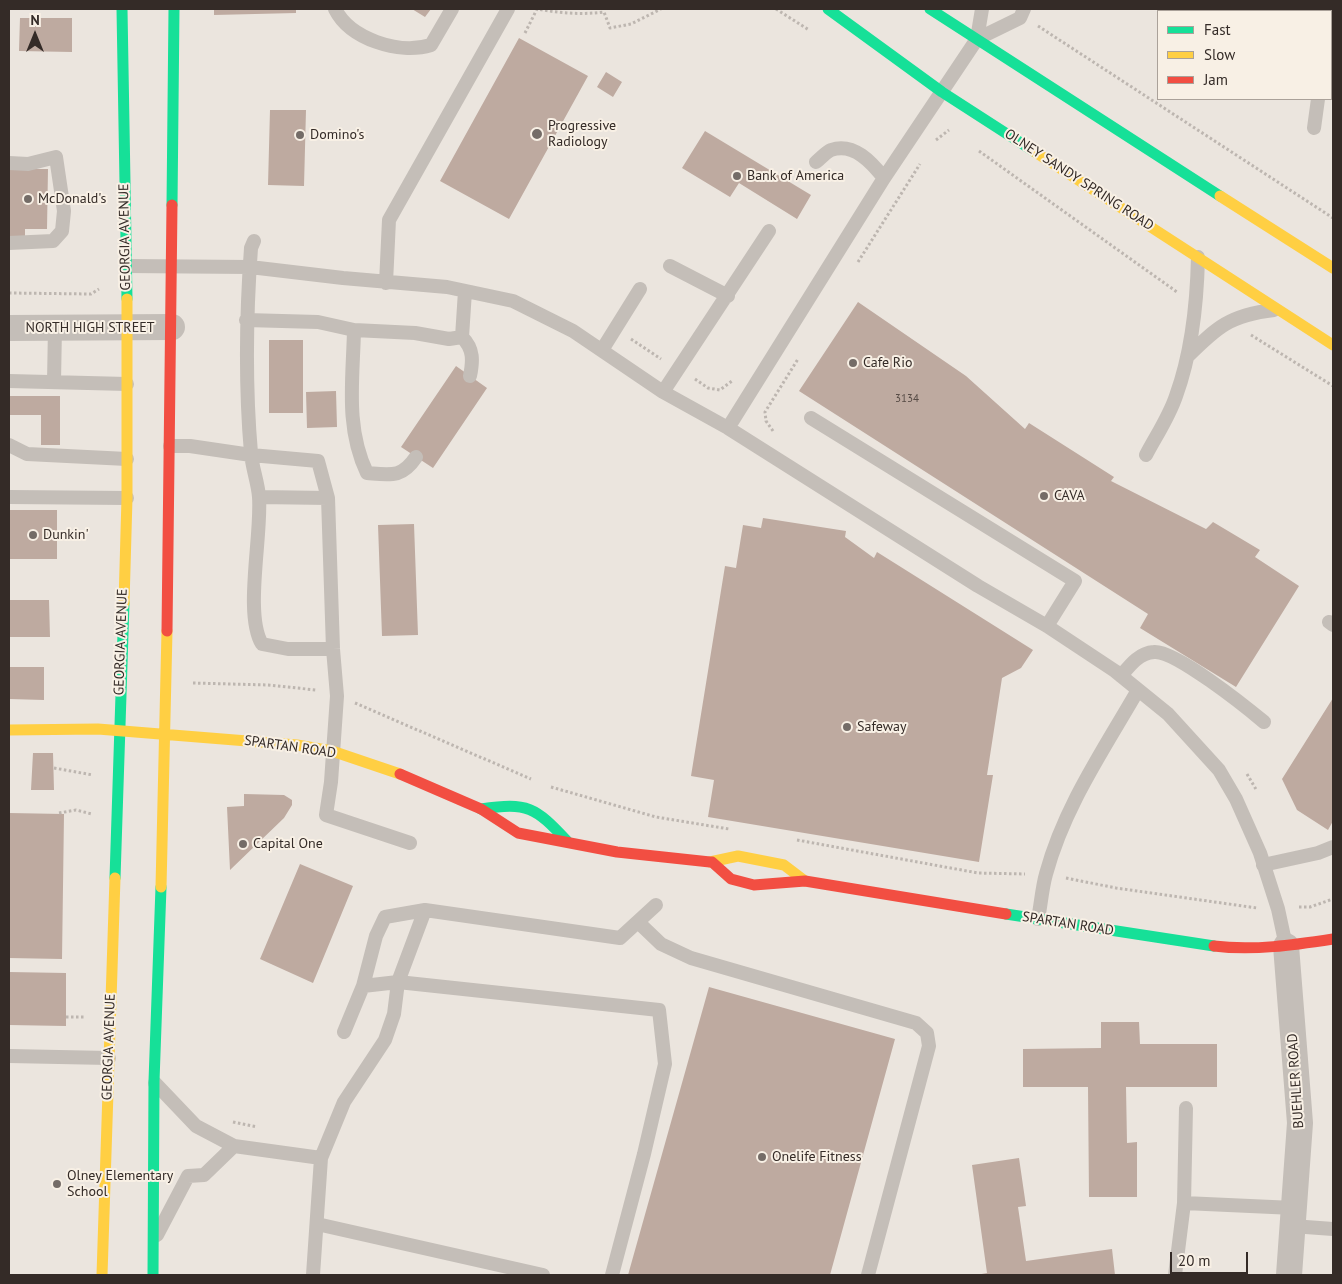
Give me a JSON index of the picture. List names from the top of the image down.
{
  "streets": {
    "main road": ["OLNEY SANDY SPRING ROAD", "GEORGIA AVENUE", "SPARTAN ROAD"],
    "street": ["NORTH HIGH STREET", "BUEHLER ROAD"]
  },
  "crossings": [
    ["GEORGIA AVENUE", "NORTH HIGH STREET"],
    ["GEORGIA AVENUE", "SPARTAN ROAD"],
    ["SPARTAN ROAD", "BUEHLER ROAD"]
  ],
  "places": [
    "Progressive Radiology",
    "Domino's",
    "Bank of America",
    "McDonald's",
    "Cafe Rio",
    "CAVA",
    "Dunkin'",
    "Safeway",
    "Capital One",
    "Onelife Fitness",
    "Olney Elementary School"
  ],
  "house_numbers": ["3134"],
  "legend": ["Fast", "Slow", "Jam"],
  "scale_bar": "20 m",
  "north": "top"
}
